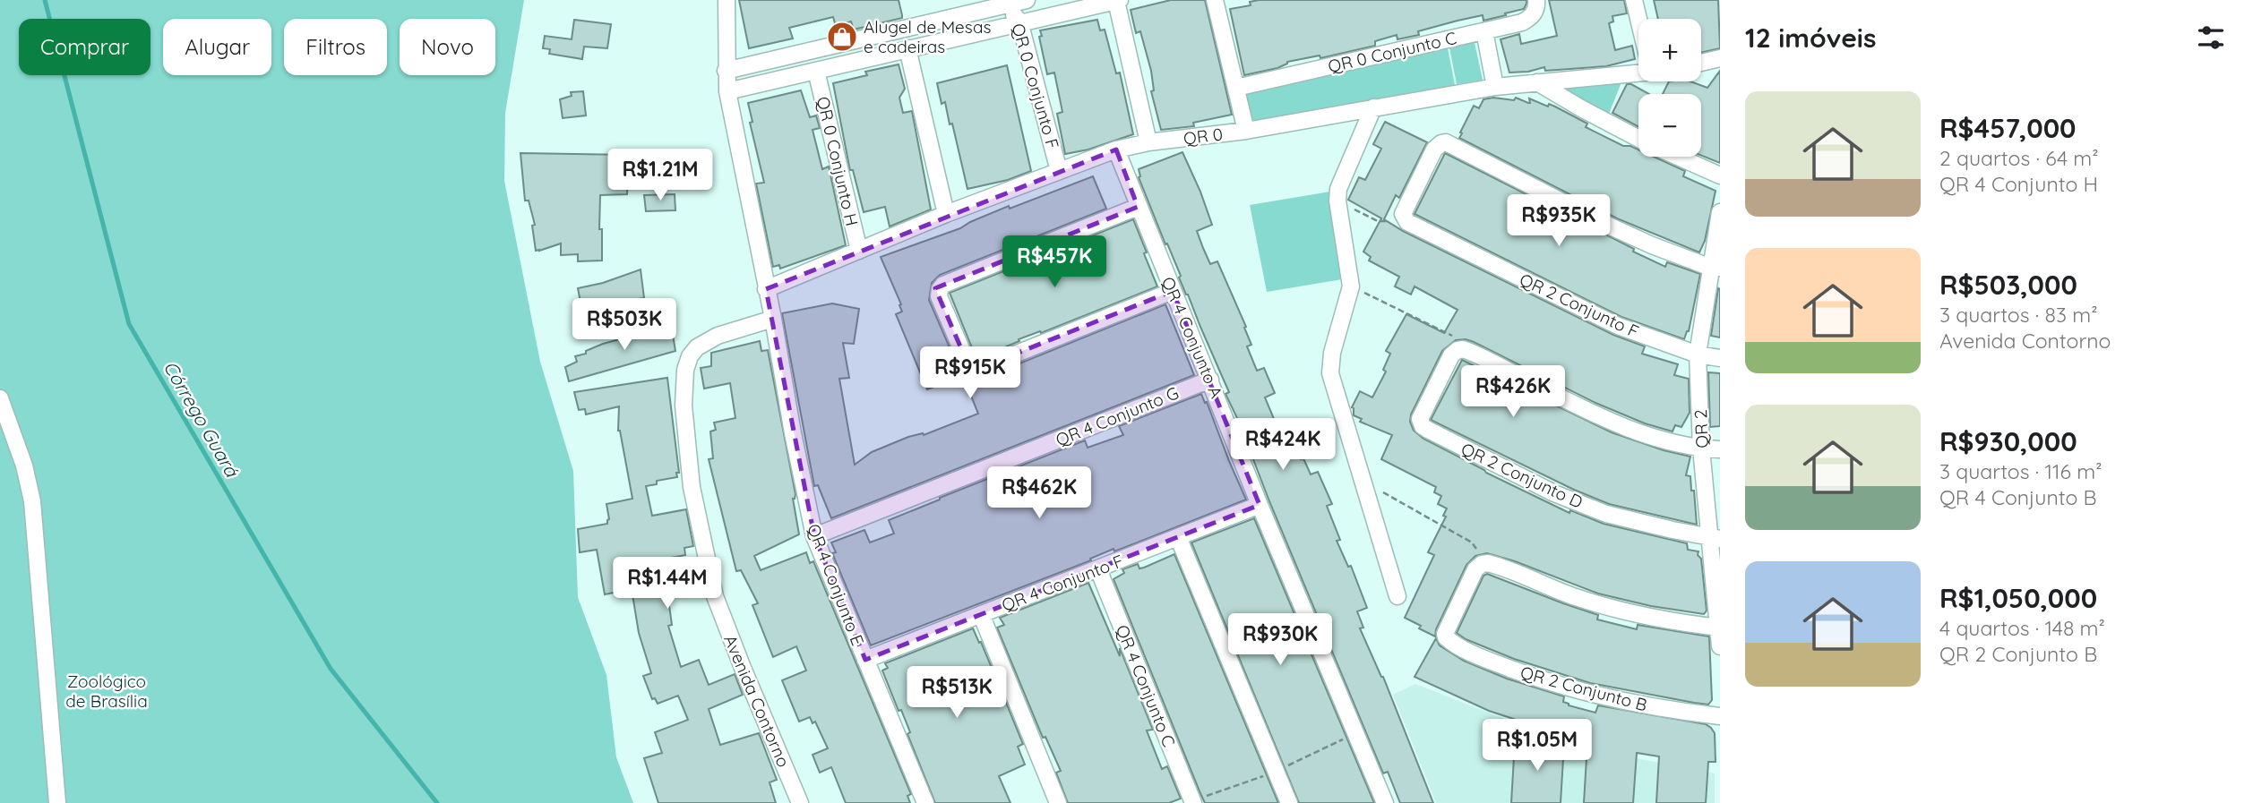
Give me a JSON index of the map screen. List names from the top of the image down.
{
  "streets": {
    "street": [
      "QR 0 Conjunto C",
      "QR 0 Conjunto F",
      "QR 0",
      "QR 0 Conjunto H",
      "QR 2 Conjunto F",
      "QR 4 Conjunto A",
      "QR 4 Conjunto G",
      "QR 2",
      "QR 2 Conjunto D",
      "QR 4 Conjunto F",
      "QR 4 Conjunto E",
      "QR 4 Conjunto C",
      "QR 2 Conjunto B",
      "Avenida Contorno"
    ]
  },
  "crossings": [
    ["QR 0 Conjunto F", "QR 0"],
    ["QR 0", "QR 0 Conjunto H"],
    ["QR 0", "QR 4 Conjunto A"],
    ["QR 0", "QR 4 Conjunto E"],
    ["QR 2 Conjunto F", "QR 2"],
    ["QR 4 Conjunto A", "QR 4 Conjunto G"],
    ["QR 4 Conjunto A", "QR 4 Conjunto F"],
    ["QR 4 Conjunto G", "QR 4 Conjunto E"],
    ["QR 2", "QR 2 Conjunto D"],
    ["QR 4 Conjunto F", "QR 4 Conjunto E"],
    ["QR 4 Conjunto F", "QR 4 Conjunto C"],
    ["QR 4 Conjunto E", "Avenida Contorno"]
  ],
  "water": ["Córrego Guará"],
  "parks": ["Zoológico de Brasília"],
  "places": {
    "shop": ["Alugel de Mesas e cadeiras"]
  },
  "page": {
    "heading": "12 imóveis",
    "map_buttons": ["+", "−"],
    "chip": [
      "Comprar",
      "Alugar",
      "Filtros",
      "Novo"
    ],
    "list": [
      {
        "name": "R$457,000",
        "note": "2 quartos · 64 m² · QR 4 Conjunto H"
      },
      {
        "name": "R$503,000",
        "note": "3 quartos · 83 m² · Avenida Contorno"
      },
      {
        "name": "R$930,000",
        "note": "3 quartos · 116 m² · QR 4 Conjunto B"
      },
      {
        "name": "R$1,050,000",
        "note": "4 quartos · 148 m² · QR 2 Conjunto B"
      }
    ],
    "price": [
      "R$1.21M",
      "R$935K",
      "R$457K",
      "R$503K",
      "R$915K",
      "R$426K",
      "R$424K",
      "R$462K",
      "R$1.44M",
      "R$930K",
      "R$513K",
      "R$1.05M"
    ]
  }
}
